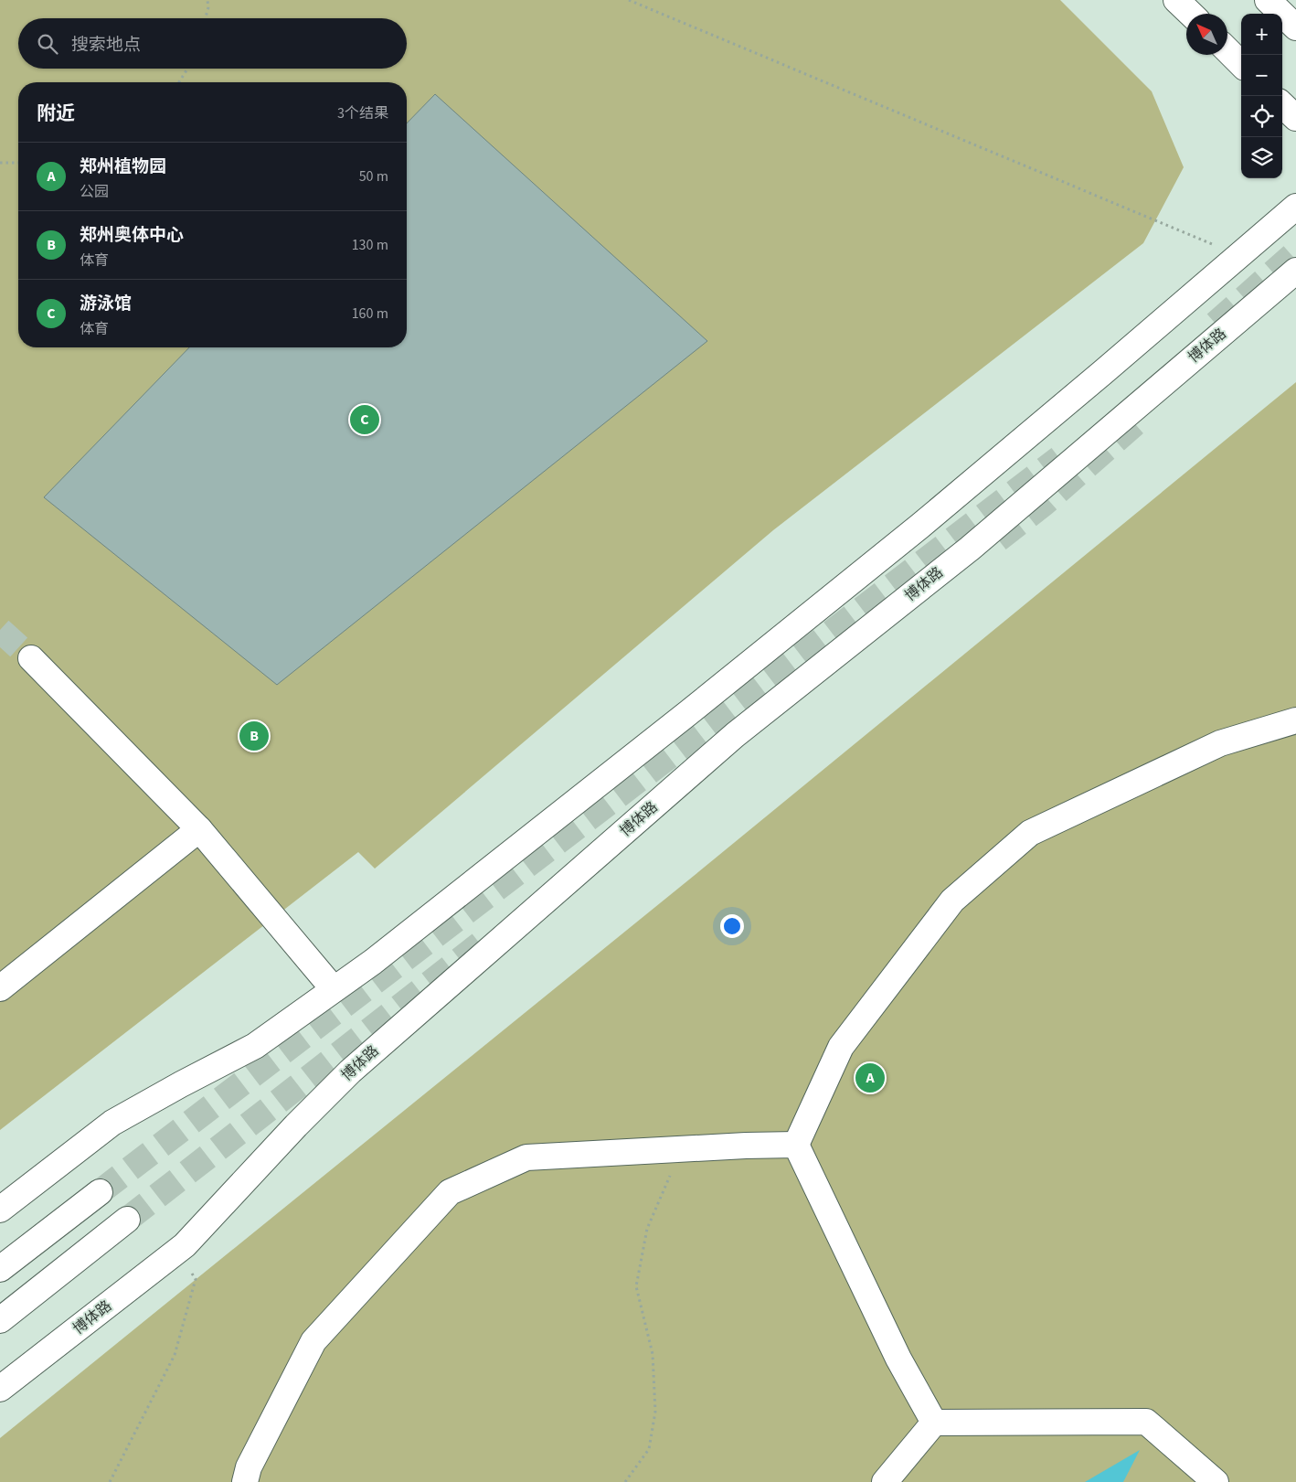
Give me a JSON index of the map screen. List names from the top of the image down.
{
  "streets": {
    "street": ["博体路"]
  },
  "north": "top left",
  "page": {
    "map_buttons": ["+", "−"],
    "search": "搜索地点",
    "heading": ["附近", "3个结果"],
    "list": [
      {
        "mark": "A",
        "name": "郑州植物园",
        "note": "公园",
        "value": "50 m"
      },
      {
        "mark": "B",
        "name": "郑州奥体中心",
        "note": "体育",
        "value": "130 m"
      },
      {
        "mark": "C",
        "name": "游泳馆",
        "note": "体育",
        "value": "160 m"
      }
    ],
    "pins": ["C", "B", "A"]
  }
}
